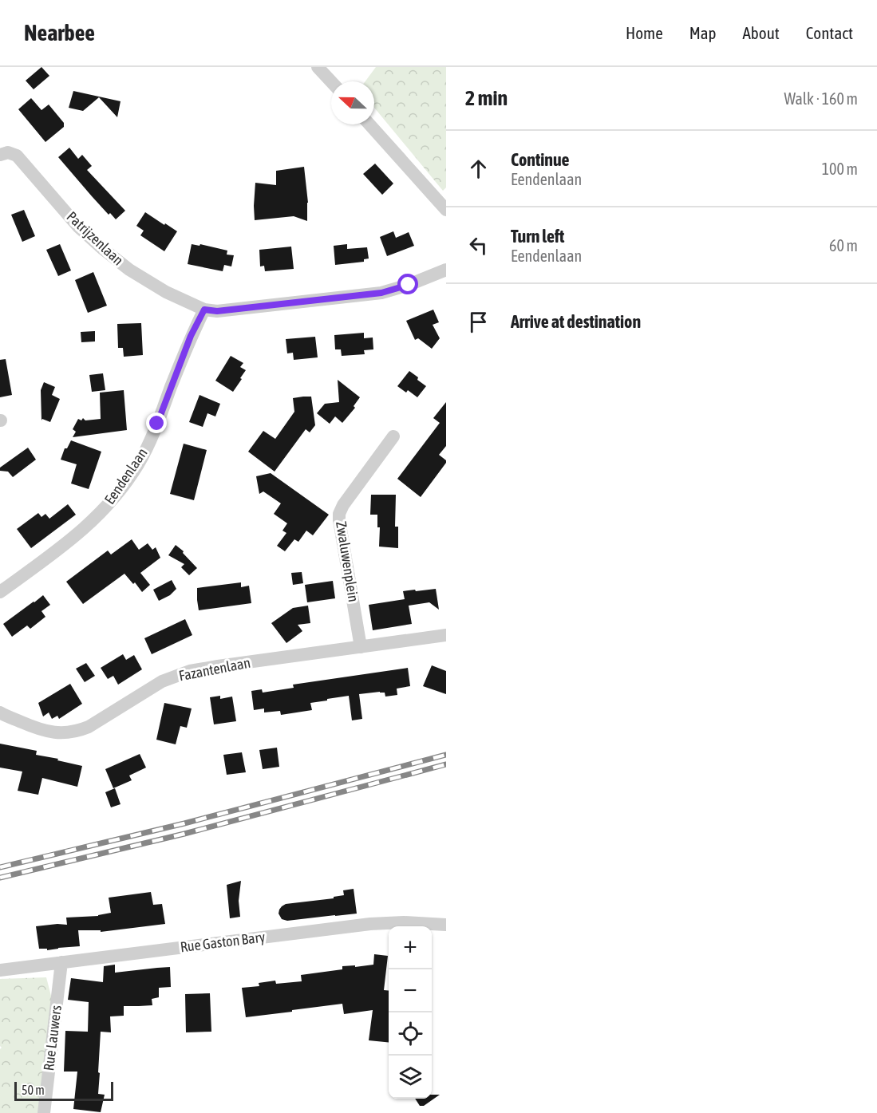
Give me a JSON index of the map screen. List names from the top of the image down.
{
  "streets": {
    "street": [
      "Patrijzenlaan",
      "Eendenlaan",
      "Zwaluwenplein",
      "Fazantenlaan",
      "Rue Gaston Bary",
      "Rue Lauwers"
    ]
  },
  "crossings": [
    ["Patrijzenlaan", "Eendenlaan"],
    ["Zwaluwenplein", "Fazantenlaan"],
    ["Rue Gaston Bary", "Rue Lauwers"]
  ],
  "scale_bar": "50 m",
  "north": "left",
  "page": {
    "header": "Nearbee",
    "nav": [
      "Home",
      "Map",
      "About",
      "Contact"
    ],
    "heading": ["2 min", "Walk · 160 m"],
    "list": [
      ["Continue", "Eendenlaan", "100 m"],
      ["Turn left", "Eendenlaan", "60 m"],
      "Arrive at destination"
    ],
    "map_buttons": ["+", "−"],
    "scale": "50 m"
  }
}
